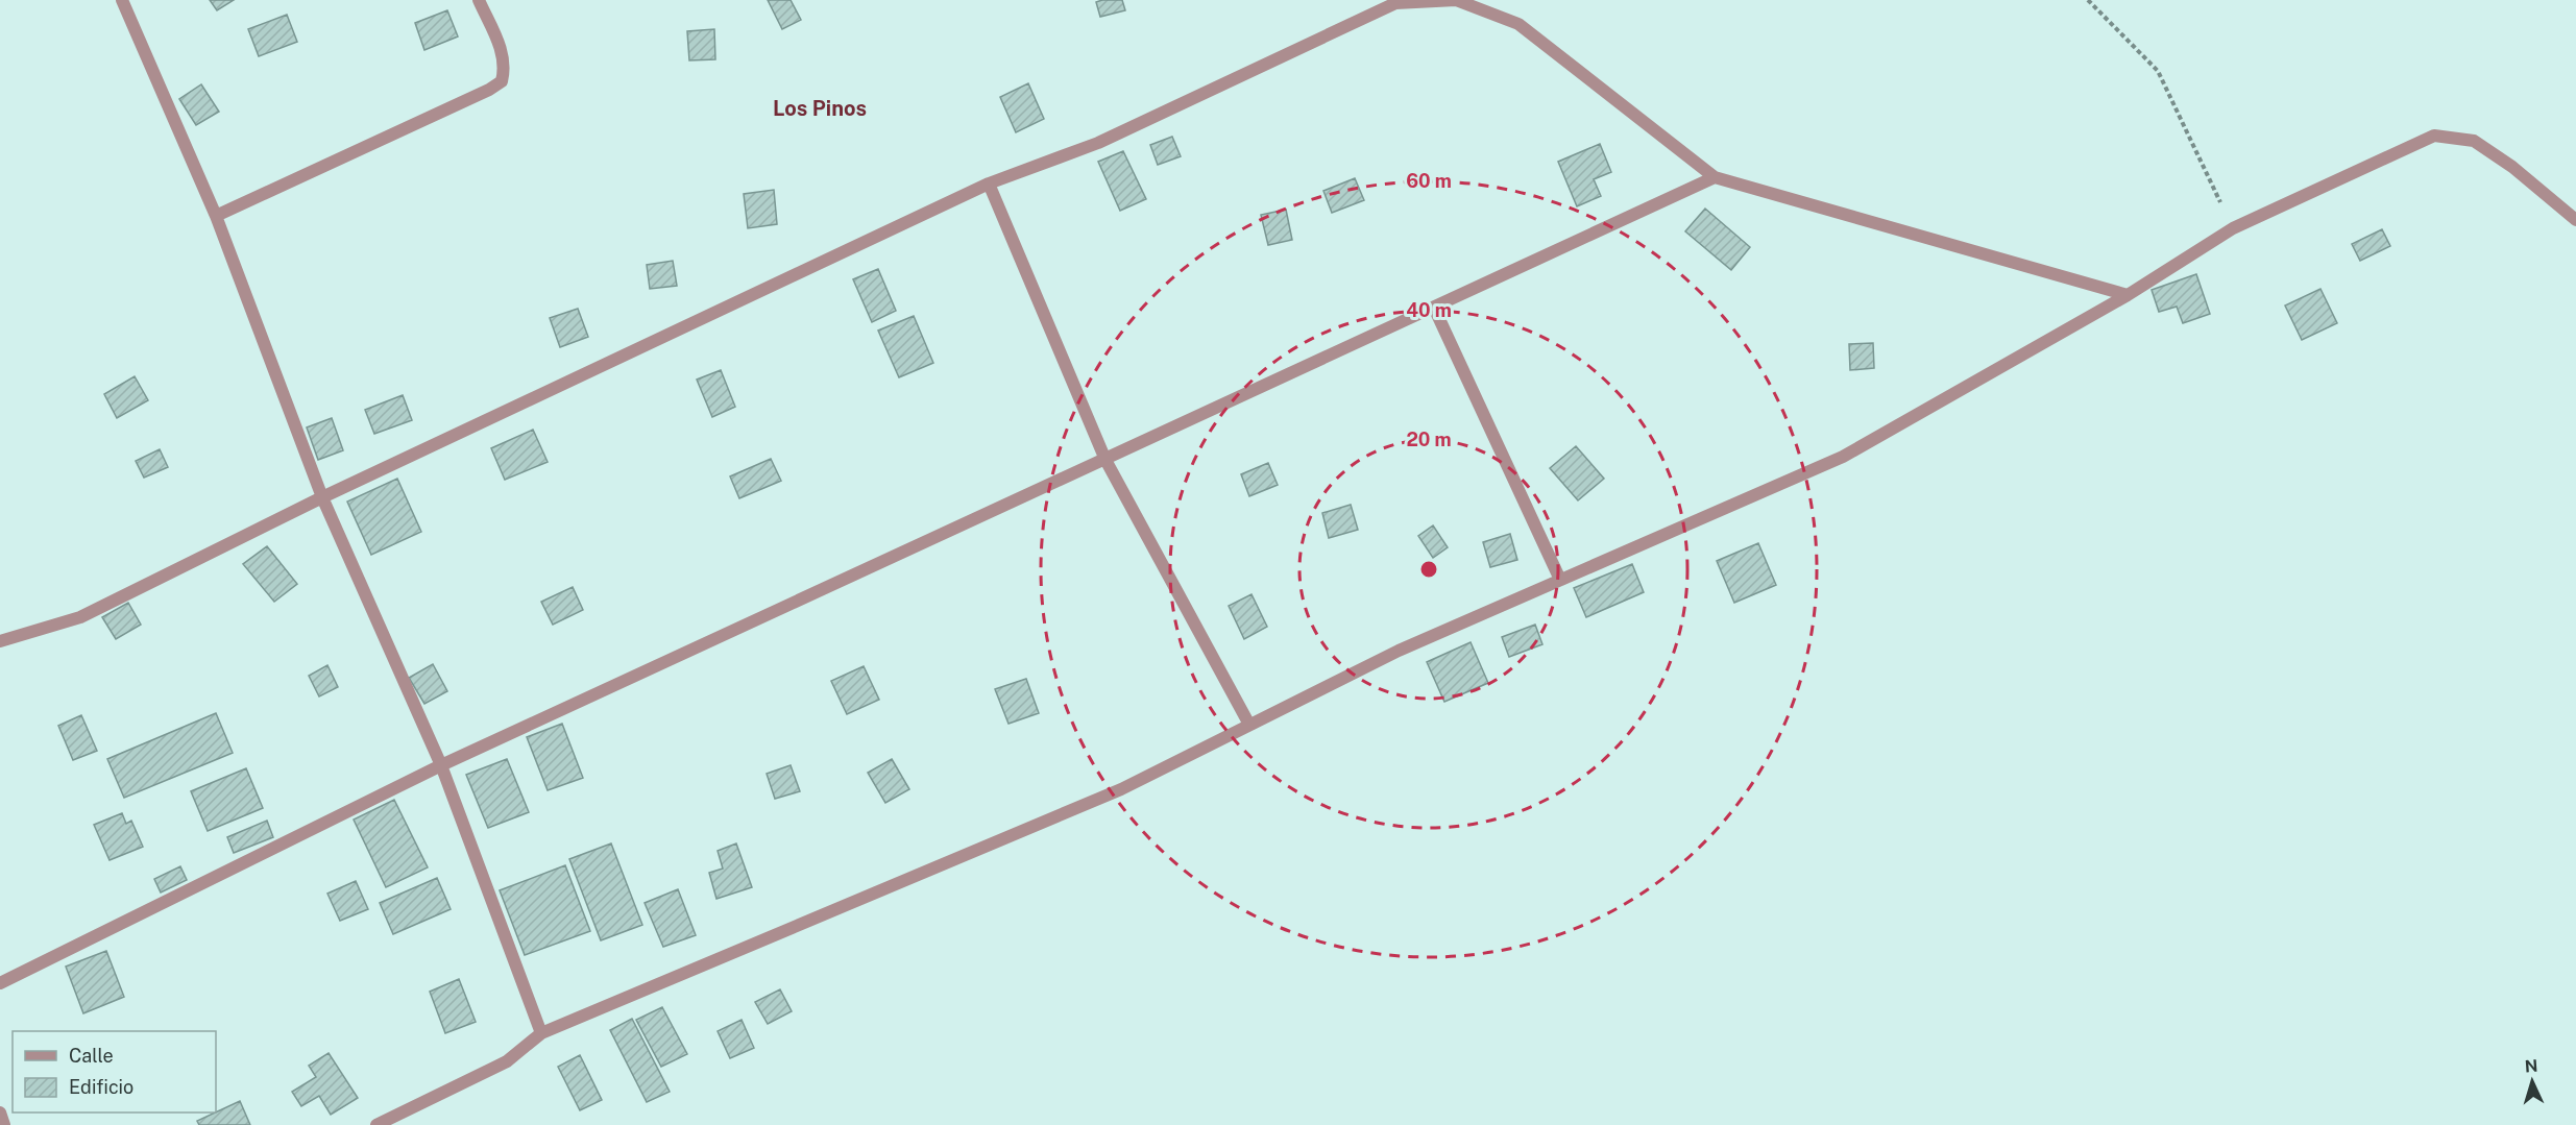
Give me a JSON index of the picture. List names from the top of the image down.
{
  "districts": ["Los Pinos"],
  "legend": ["Calle", "Edificio"],
  "north": "top",
  "rings": ["60 m", "40 m", "20 m"]
}
